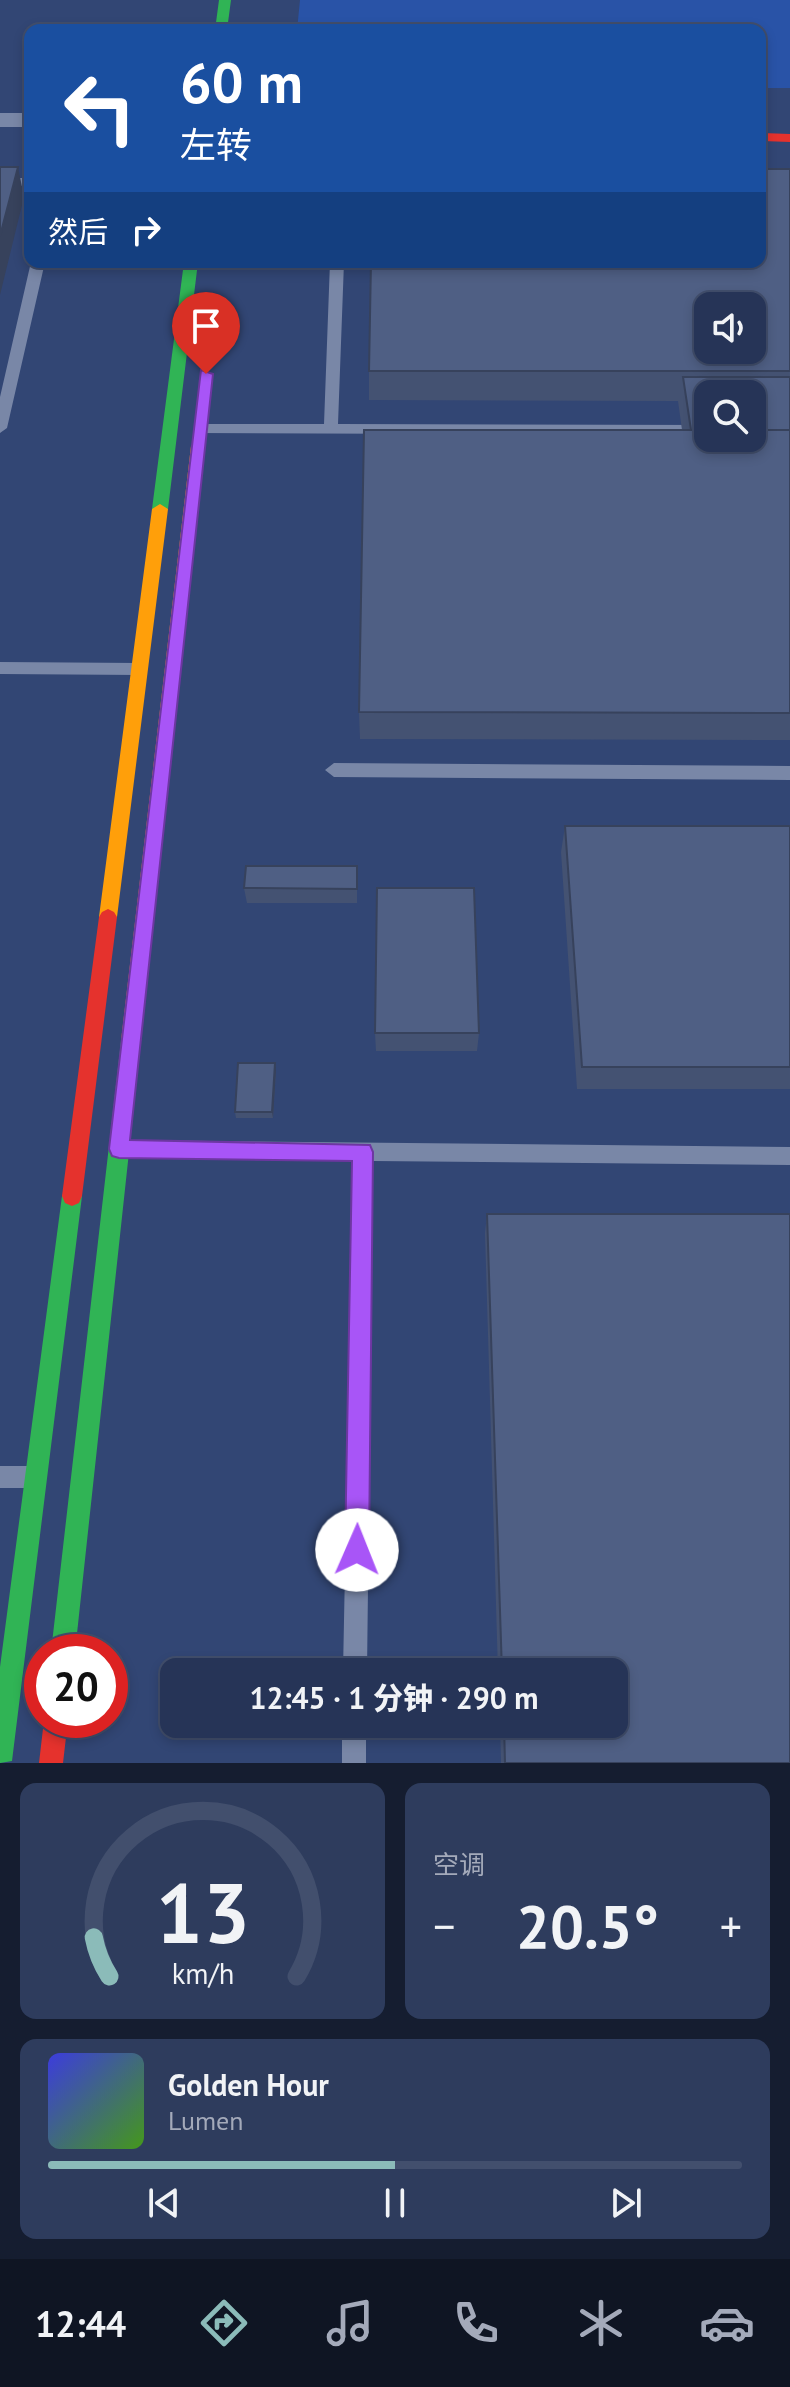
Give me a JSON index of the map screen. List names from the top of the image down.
{
  "page": {
    "turn": ["60 m", "左转"],
    "then": "然后",
    "limit": "20",
    "trip": "12:45 · 1 分钟 · 290 m",
    "tile": "空调",
    "heat": ["−", "20.5°", "+"],
    "song": ["Golden Hour", "Lumen"],
    "tabs": "12:44",
    "gauge": ["13", "km/h"]
  }
}
